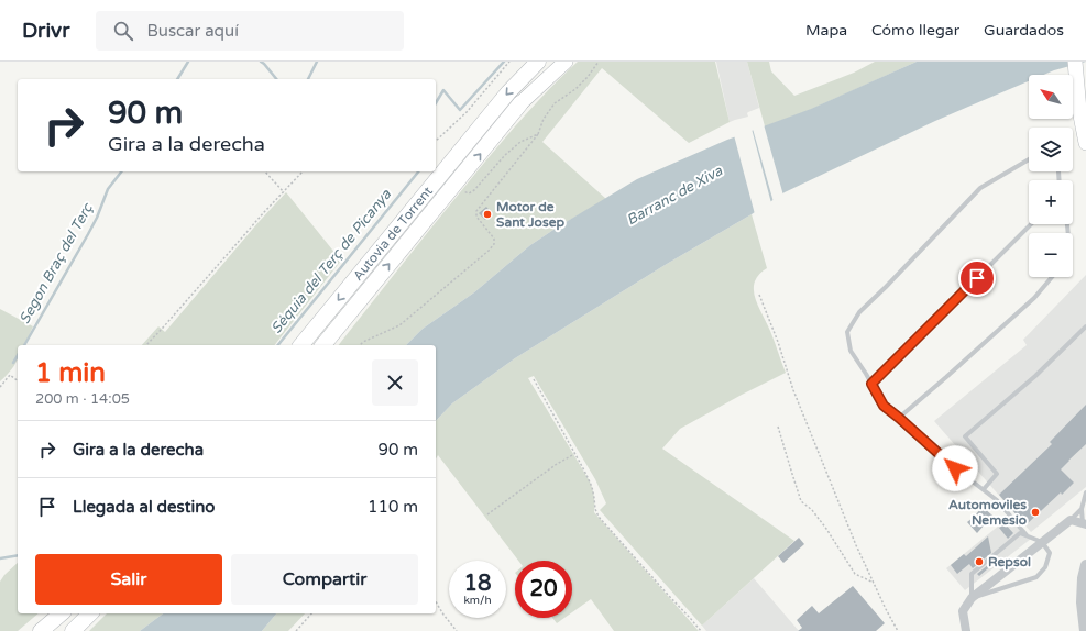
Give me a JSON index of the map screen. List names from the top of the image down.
{
  "streets": {
    "highway": ["Autovia de Torrent"]
  },
  "water": ["Barranc de Xiva", "Séquia del Terç de Picanya", "Segon Braç del Terç"],
  "places": ["Motor de Sant Josep", "Automoviles Nemesio", "Repsol"],
  "north": "top left",
  "page": {
    "header": "Drivr",
    "search": "Buscar aquí",
    "nav": ["Mapa", "Cómo llegar", "Guardados"],
    "map_buttons": ["+", "−"],
    "turn": ["90 m", "Gira a la derecha"],
    "heading": ["1 min", "200 m · 14:05"],
    "list": [
      {
        "name": "Gira a la derecha",
        "value": "90 m"
      },
      {
        "name": "Llegada al destino",
        "value": "110 m"
      }
    ],
    "buttons": ["Salir", "Compartir"],
    "speed": "18 km/h",
    "limit": "20"
  }
}
